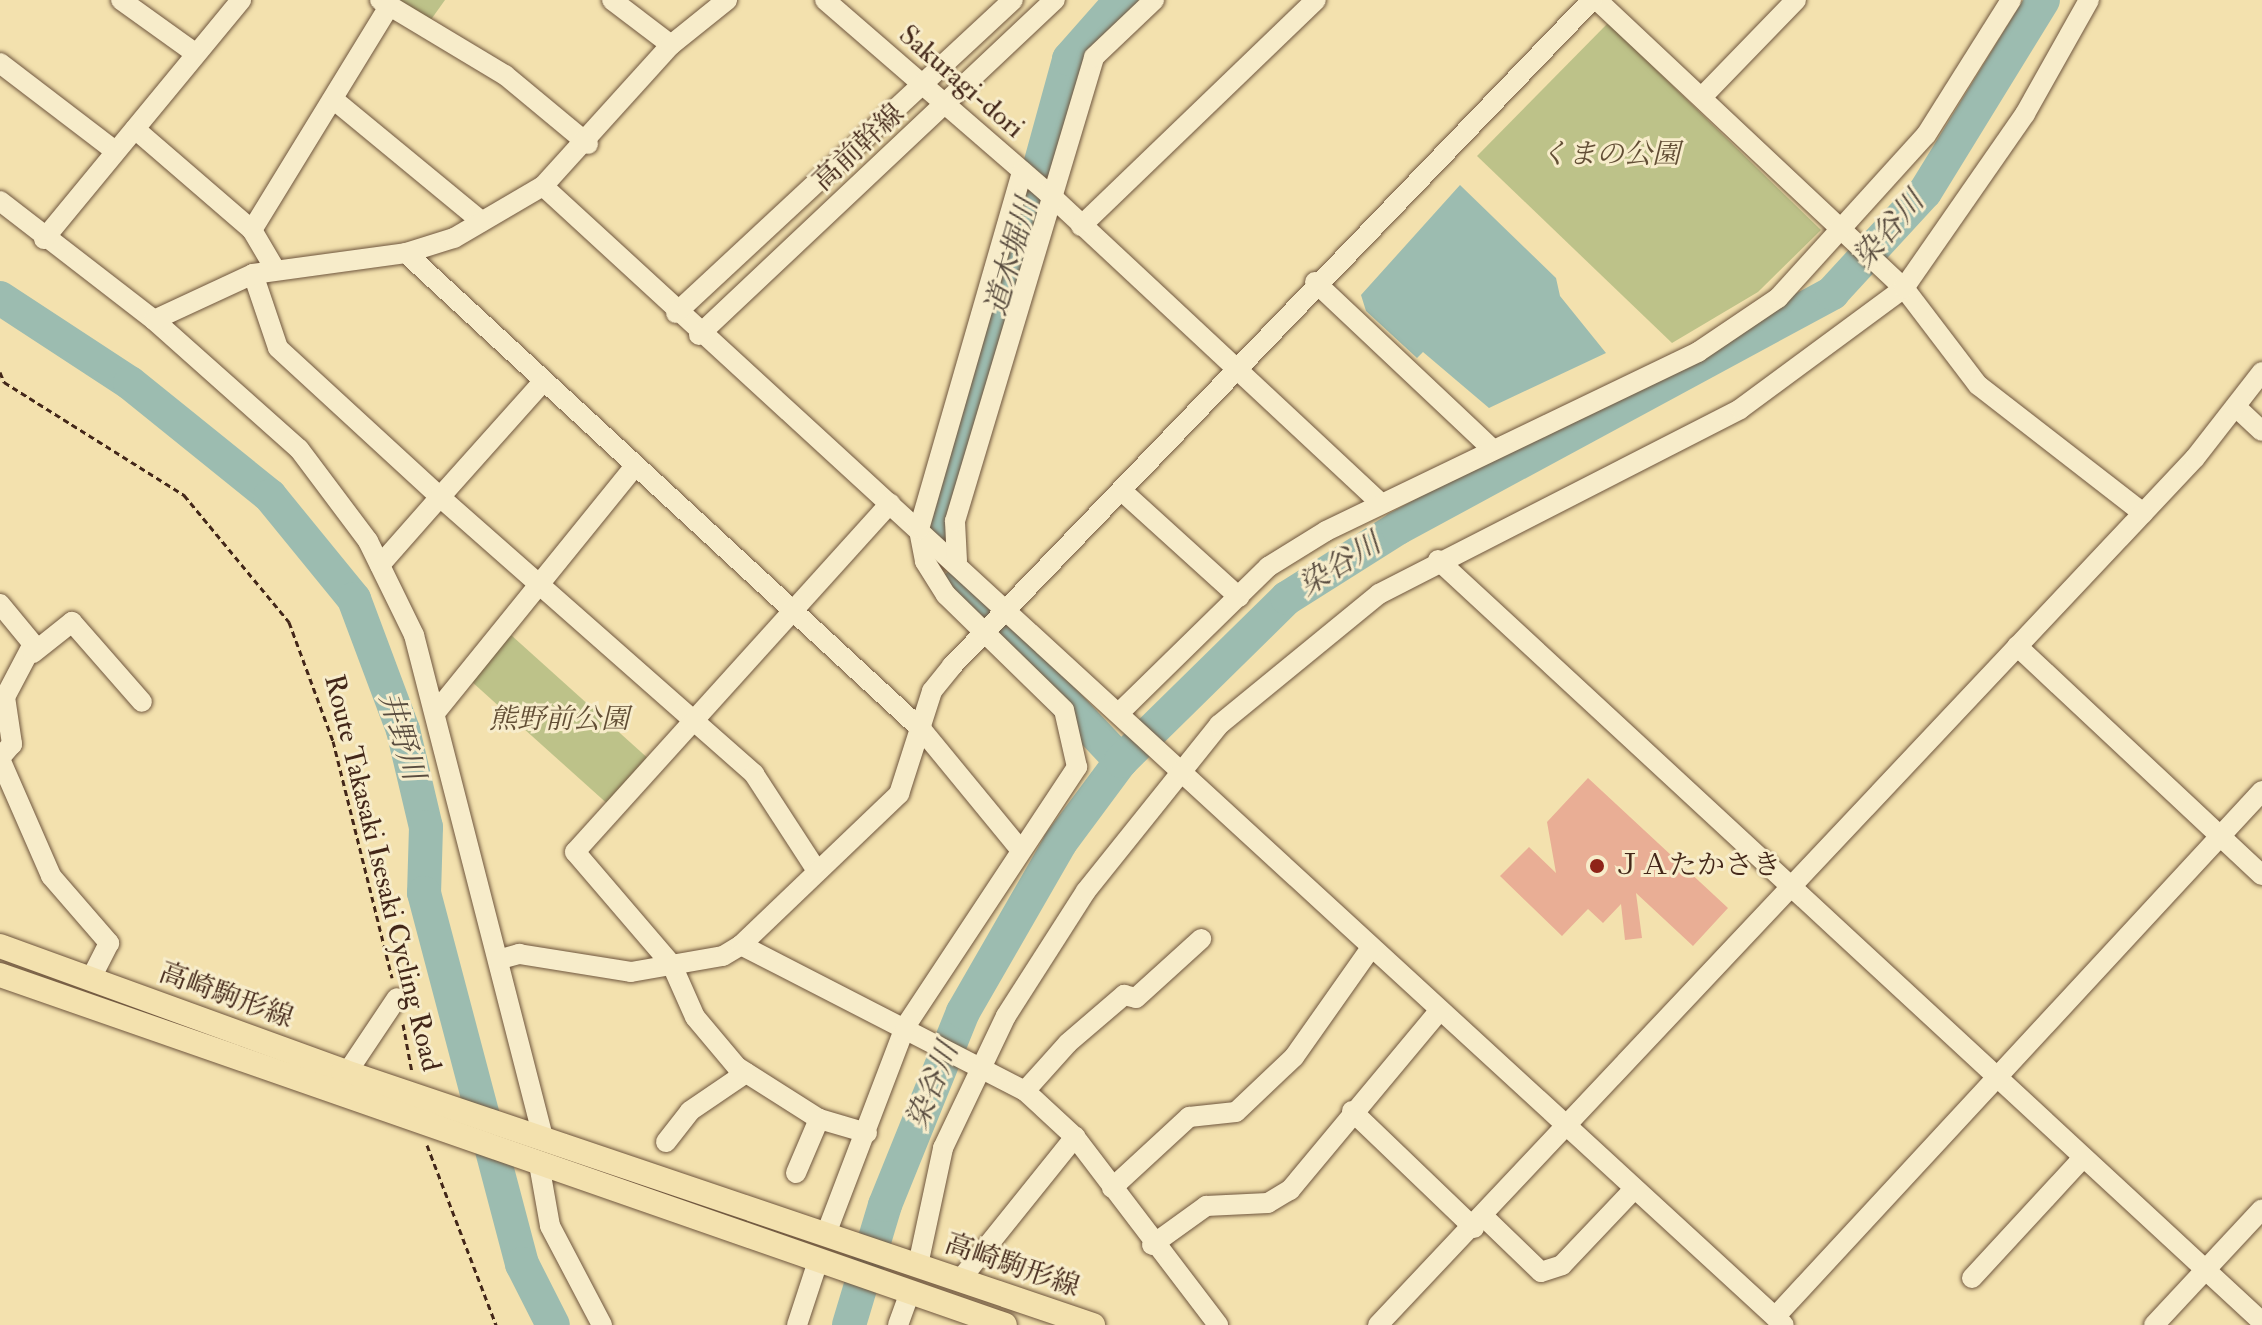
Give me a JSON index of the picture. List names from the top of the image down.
{
  "streets": {
    "main road": ["高崎駒形線"],
    "street": ["Sakuragi-dori", "高前幹線"],
    "path": ["Route Takasaki Isesaki Cycling Road"]
  },
  "crossings": [
    ["Sakuragi-dori", "高前幹線"],
    ["Route Takasaki Isesaki Cycling Road", "高崎駒形線"]
  ],
  "water": ["染谷川", "道木堀川", "井野川"],
  "parks": ["くまの公園", "熊野前公園"],
  "places": ["ＪＡたかさき"]
}
